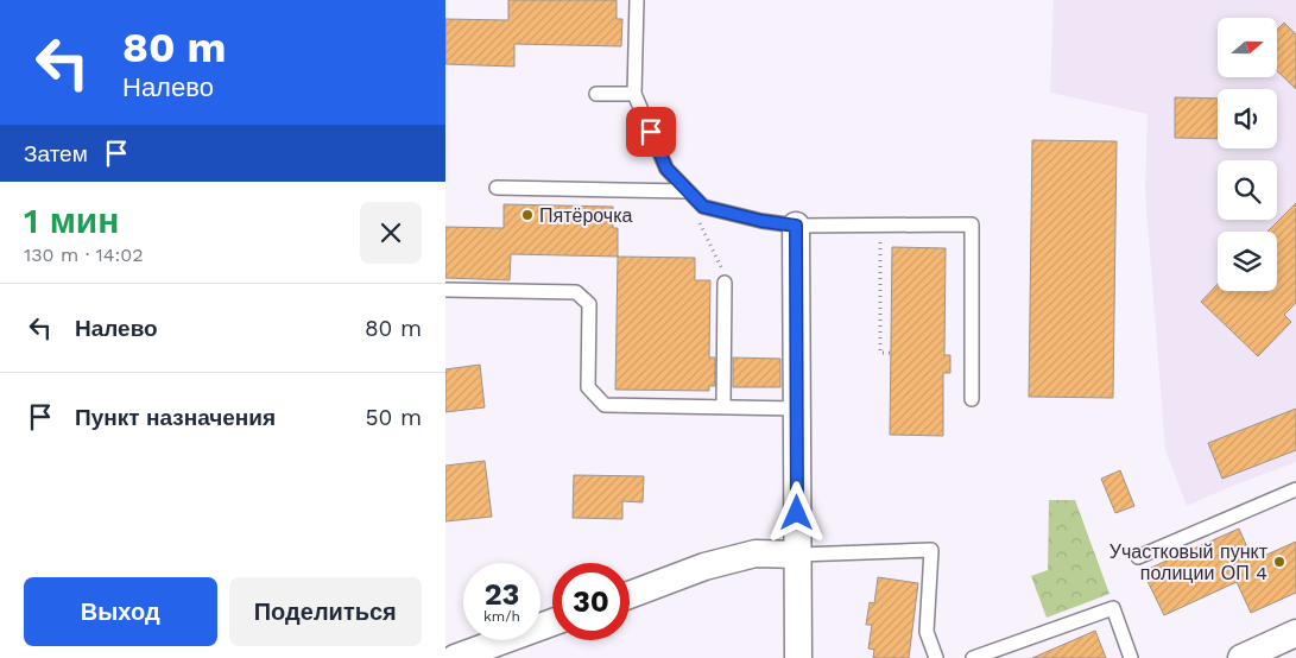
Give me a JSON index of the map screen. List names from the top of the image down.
{
  "places": ["Пятёрочка", "Участковый пункт полиции ОП 4"],
  "north": "right",
  "page": {
    "turn": ["80 m", "Налево"],
    "then": "Затем",
    "heading": ["1 мин", "130 m · 14:02"],
    "list": [
      {
        "name": "Налево",
        "value": "80 m"
      },
      {
        "name": "Пункт назначения",
        "value": "50 m"
      }
    ],
    "speed": "23 km/h",
    "limit": "30",
    "buttons": ["Выход", "Поделиться"]
  }
}
